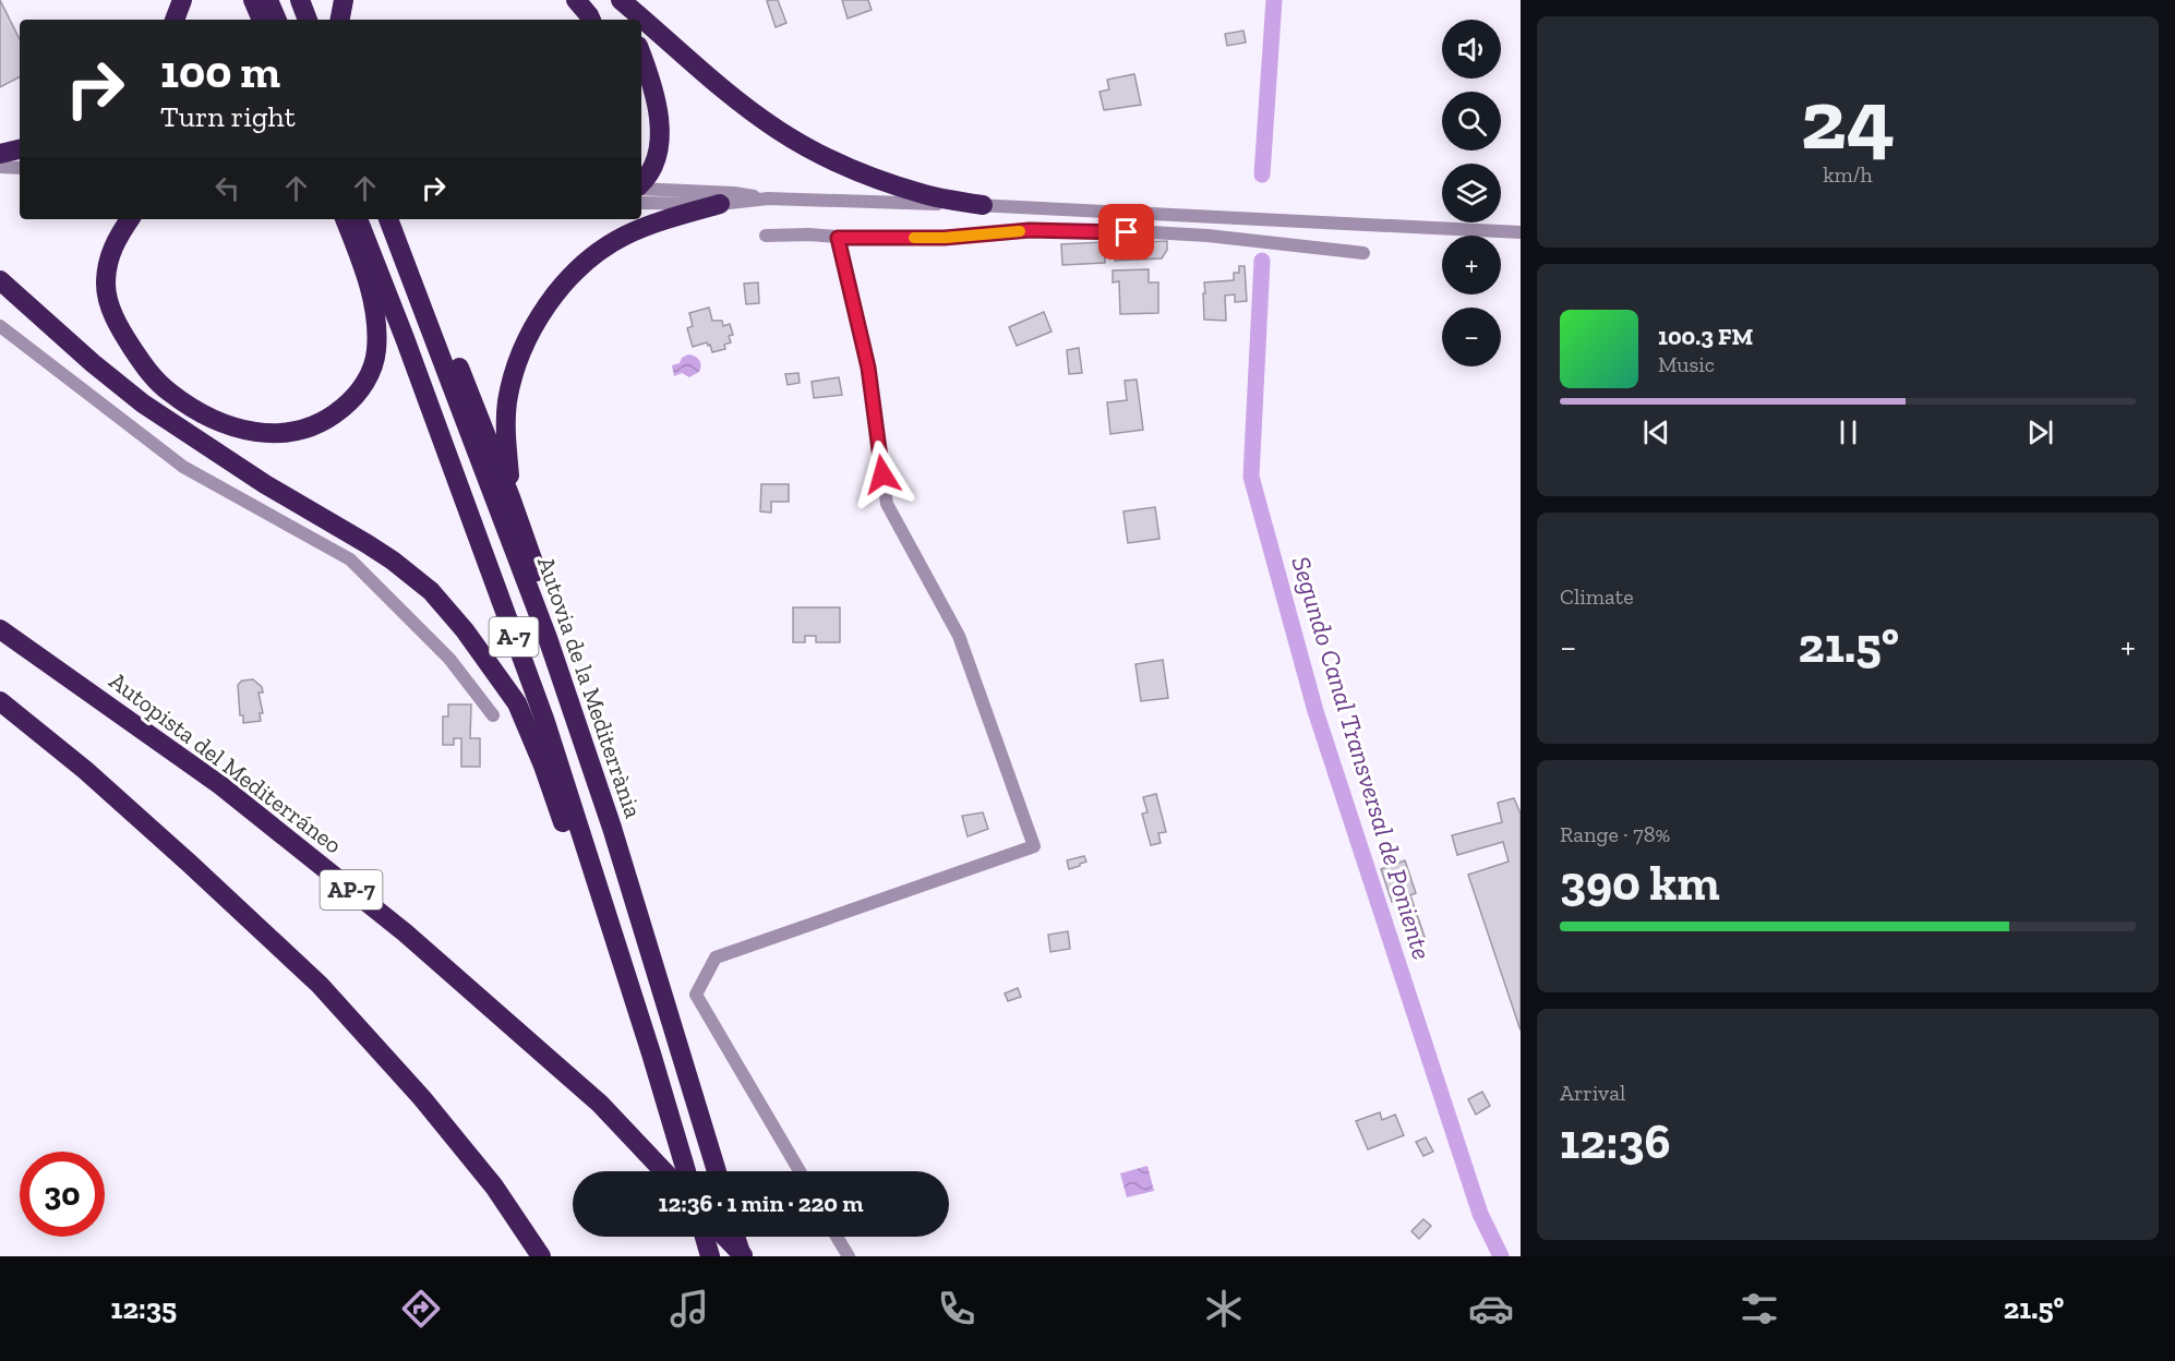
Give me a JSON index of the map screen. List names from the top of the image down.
{
  "streets": {
    "highway": [
      "A-7",
      "Autovia de la Mediterrània",
      "Autopista del Mediterráneo",
      "AP-7"
    ]
  },
  "water": ["Segundo Canal Transversal de Poniente"],
  "page": {
    "tile": [
      ["24", "km/h"],
      "Climate",
      ["Range · 78%", "390 km"],
      ["Arrival", "12:36"]
    ],
    "map_buttons": ["+", "−"],
    "turn": ["100 m", "Turn right"],
    "song": ["100.3 FM", "Music"],
    "heat": ["−", "21.5°", "+"],
    "limit": "30",
    "trip": "12:36 · 1 min · 220 m",
    "tabs": ["12:35", "21.5°"]
  }
}
